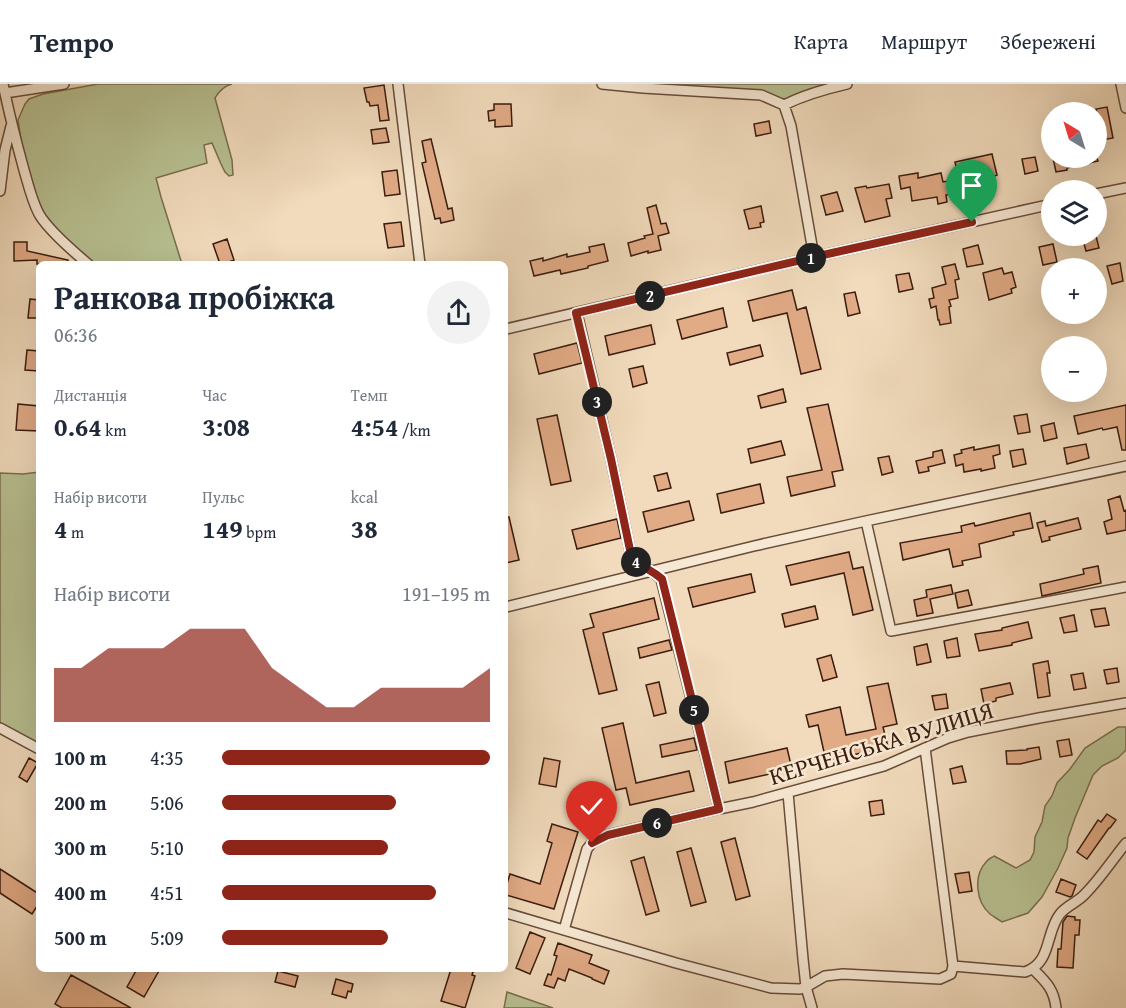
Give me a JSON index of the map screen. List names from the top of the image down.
{
  "streets": {
    "street": ["КЕРЧЕНСЬКА ВУЛИЦЯ"]
  },
  "north": "top left",
  "page": {
    "header": "Tempo",
    "nav": ["Карта", "Маршрут", "Збережені"],
    "map_buttons": ["+", "−"],
    "pins": [
      "1",
      "2",
      "3",
      "4",
      "5",
      "6"
    ],
    "heading": ["Ранкова пробіжка", "06:36"],
    "stats": [
      ["Дистанція", "0.64 km"],
      ["Час", "3:08"],
      ["Темп", "4:54 /km"],
      ["Набір висоти", "4 m"],
      ["Пульс", "149 bpm"],
      ["kcal", "38"]
    ],
    "chart": ["Набір висоти", "191–195 m"],
    "list": [
      {
        "name": "100 m",
        "note": "4:35"
      },
      {
        "name": "200 m",
        "note": "5:06"
      },
      {
        "name": "300 m",
        "note": "5:10"
      },
      {
        "name": "400 m",
        "note": "4:51"
      },
      {
        "name": "500 m",
        "note": "5:09"
      }
    ]
  }
}
